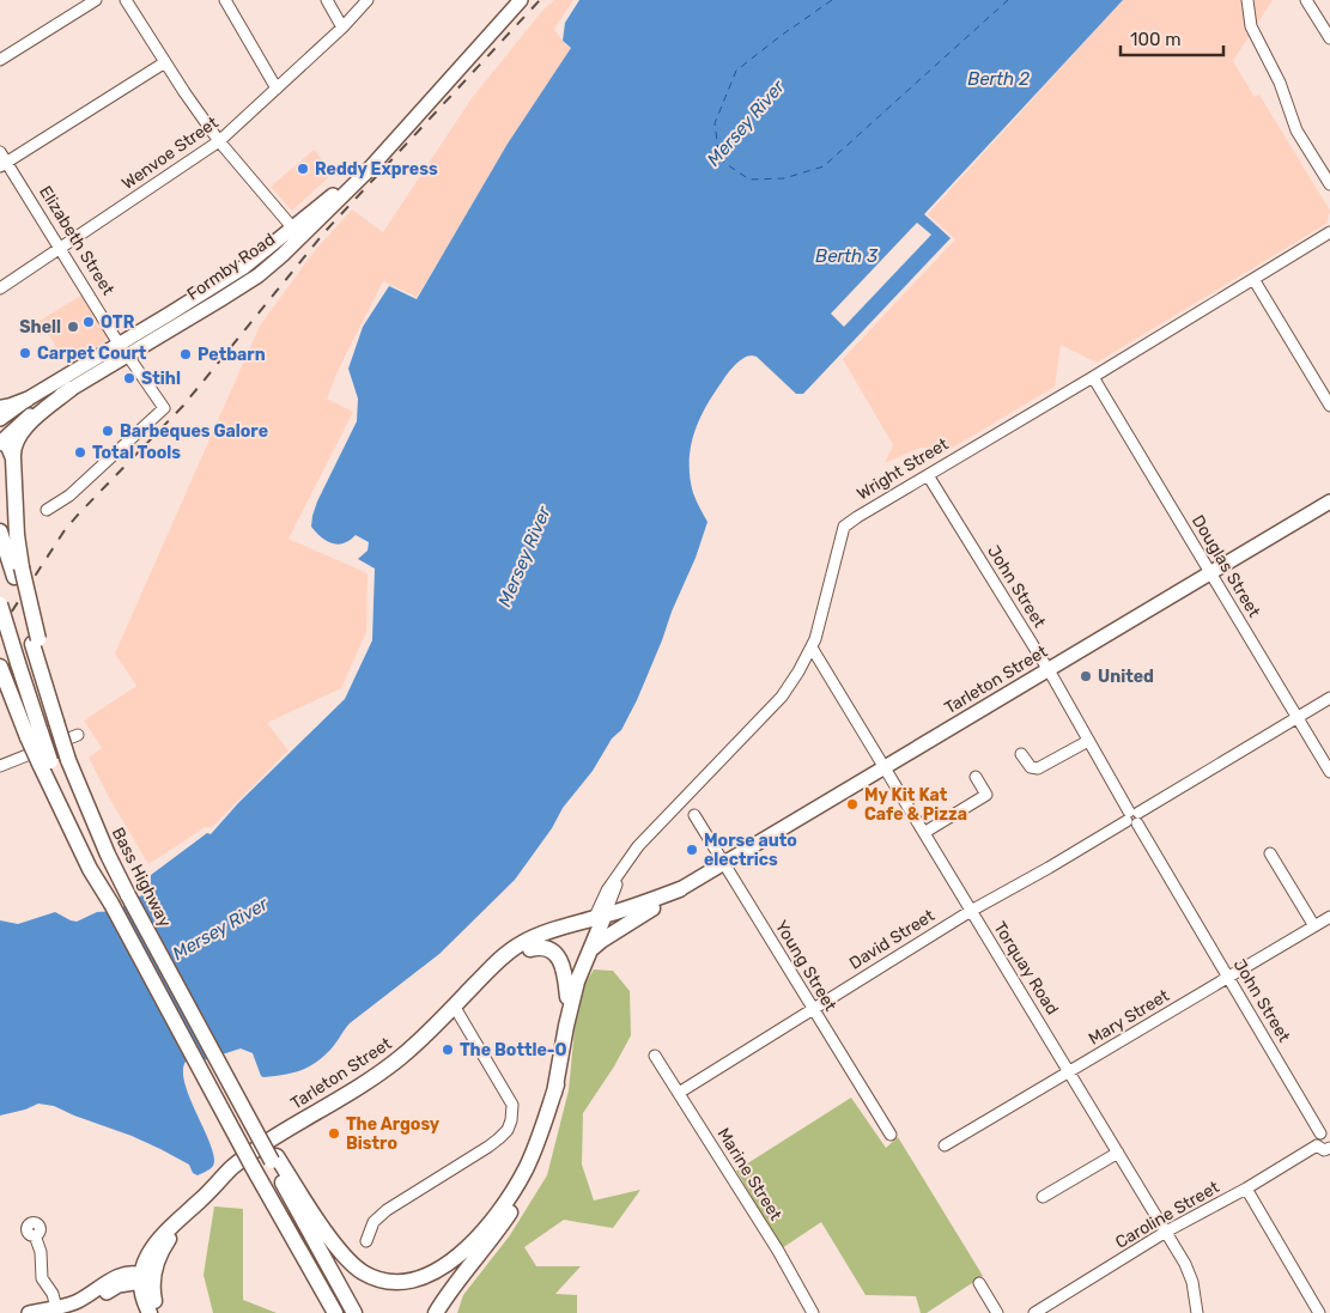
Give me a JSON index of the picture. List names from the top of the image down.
{
  "streets": {
    "highway": ["Tarleton Street", "Bass Highway"],
    "main road": ["Formby Road"],
    "street": [
      "Wenvoe Street",
      "Elizabeth Street",
      "Wright Street",
      "Douglas Street",
      "John Street",
      "David Street",
      "Young Street",
      "Torquay Road",
      "Mary Street",
      "Marine Street",
      "Caroline Street"
    ]
  },
  "crossings": [
    ["Wenvoe Street", "Elizabeth Street"],
    ["Elizabeth Street", "Formby Road"],
    ["Wright Street", "Douglas Street"],
    ["Wright Street", "John Street"],
    ["Wright Street", "Tarleton Street"],
    ["Wright Street", "Torquay Road"],
    ["Douglas Street", "Tarleton Street"],
    ["Douglas Street", "David Street"],
    ["John Street", "Tarleton Street"],
    ["John Street", "David Street"],
    ["John Street", "Mary Street"],
    ["Tarleton Street", "Young Street"],
    ["Tarleton Street", "Torquay Road"],
    ["David Street", "Young Street"],
    ["David Street", "Torquay Road"],
    ["David Street", "Marine Street"],
    ["Torquay Road", "Mary Street"],
    ["Torquay Road", "Caroline Street"]
  ],
  "water": ["Berth 2", "Mersey River", "Berth 3"],
  "places": [
    "Reddy Express",
    "OTR",
    "Shell",
    "Carpet Court",
    "Petbarn",
    "Stihl",
    "Barbeques Galore",
    "Total Tools",
    "United",
    "My Kit Kat Cafe & Pizza",
    "Morse auto electrics",
    "The Bottle-O",
    "The Argosy Bistro"
  ],
  "scale_bar": "100 m"
}
